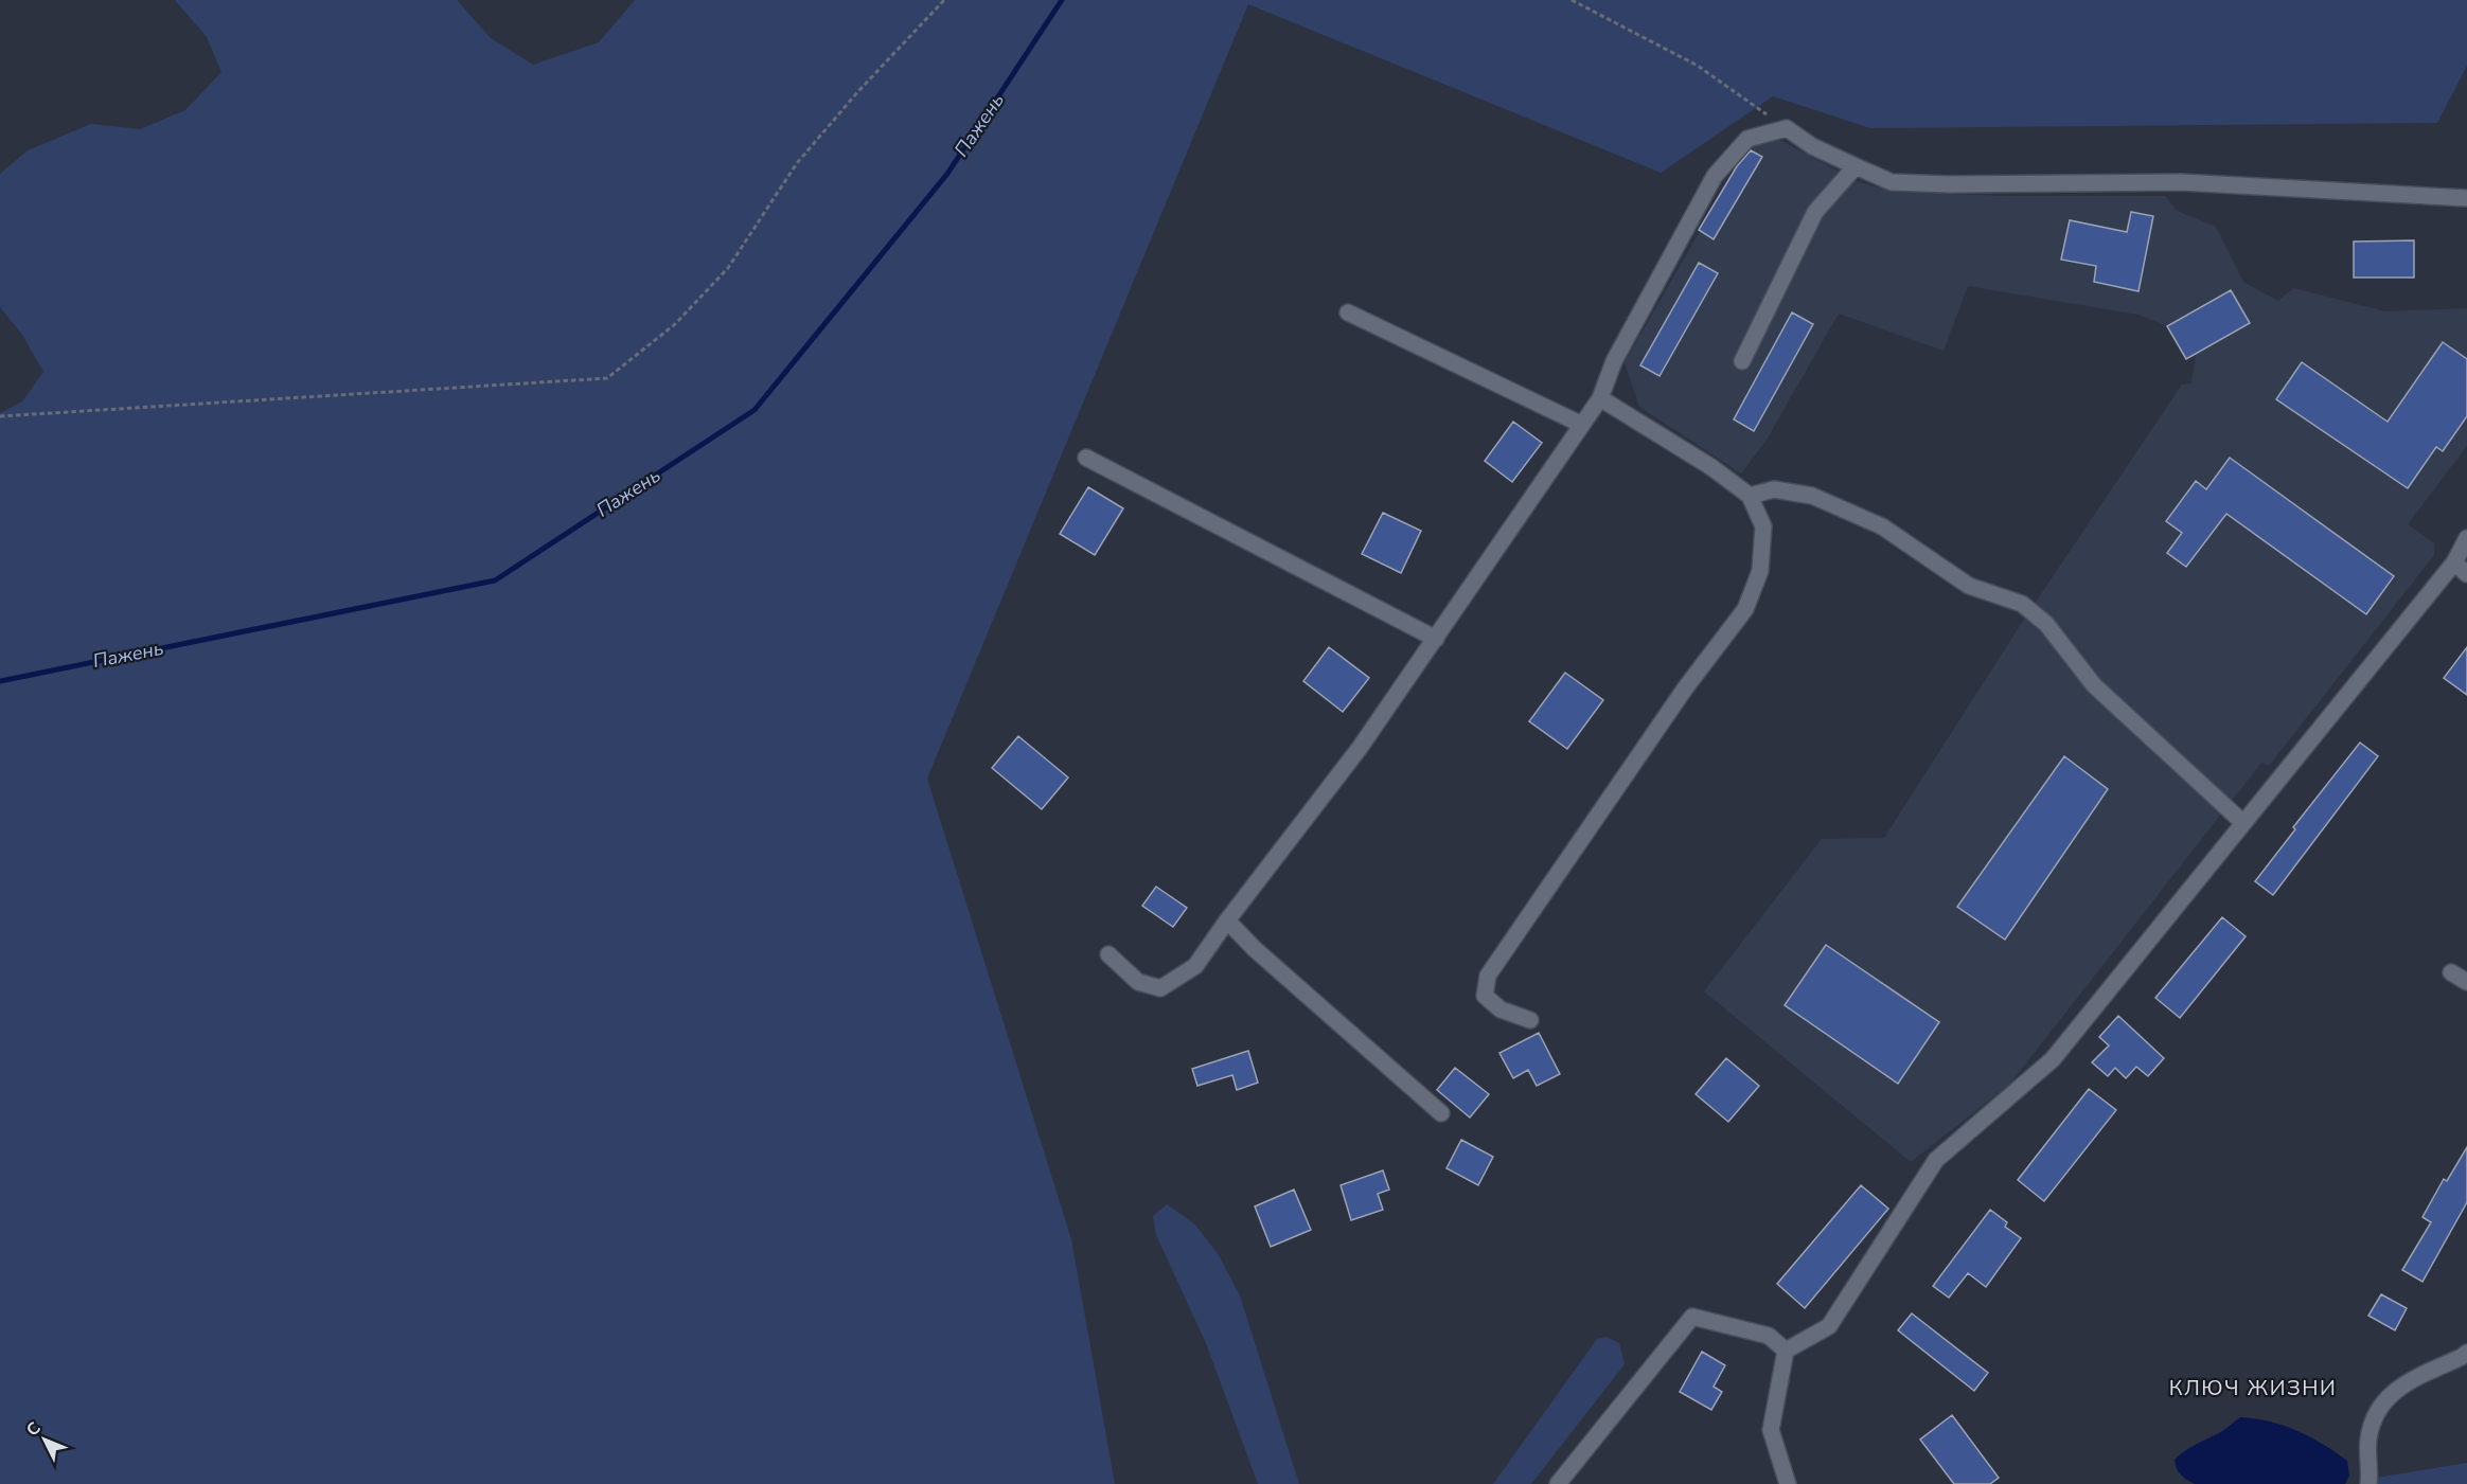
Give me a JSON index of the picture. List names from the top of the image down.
{
  "districts": ["КЛЮЧ ЖИЗНИ"],
  "water": ["Пажень"],
  "north": "top left"
}
